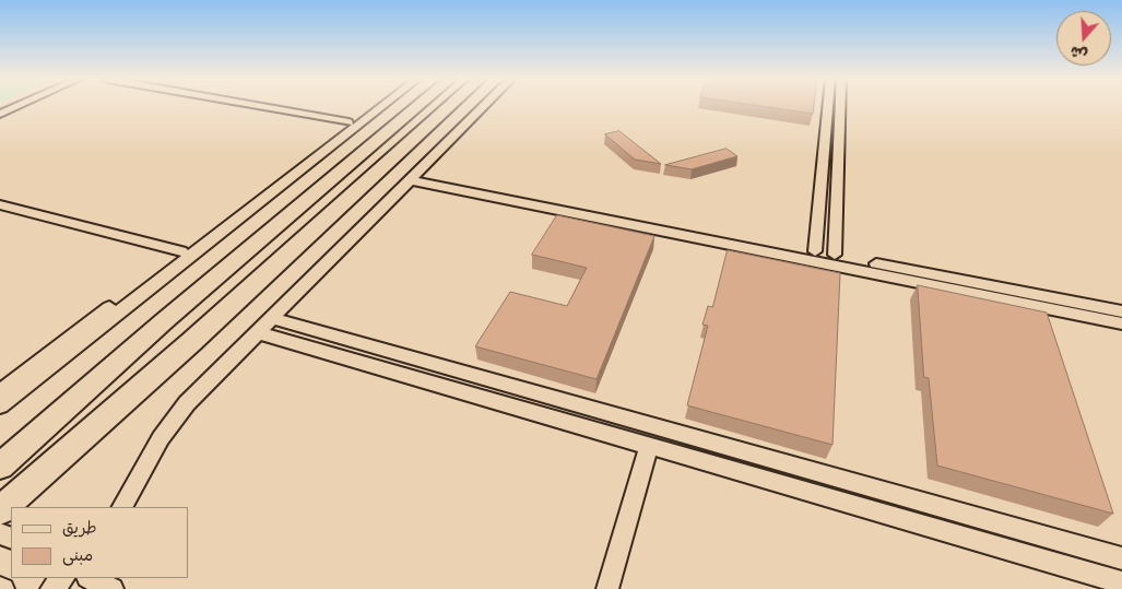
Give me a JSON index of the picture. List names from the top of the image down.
{
  "legend": ["طريق", "مبنى"],
  "north": "bottom"
}
